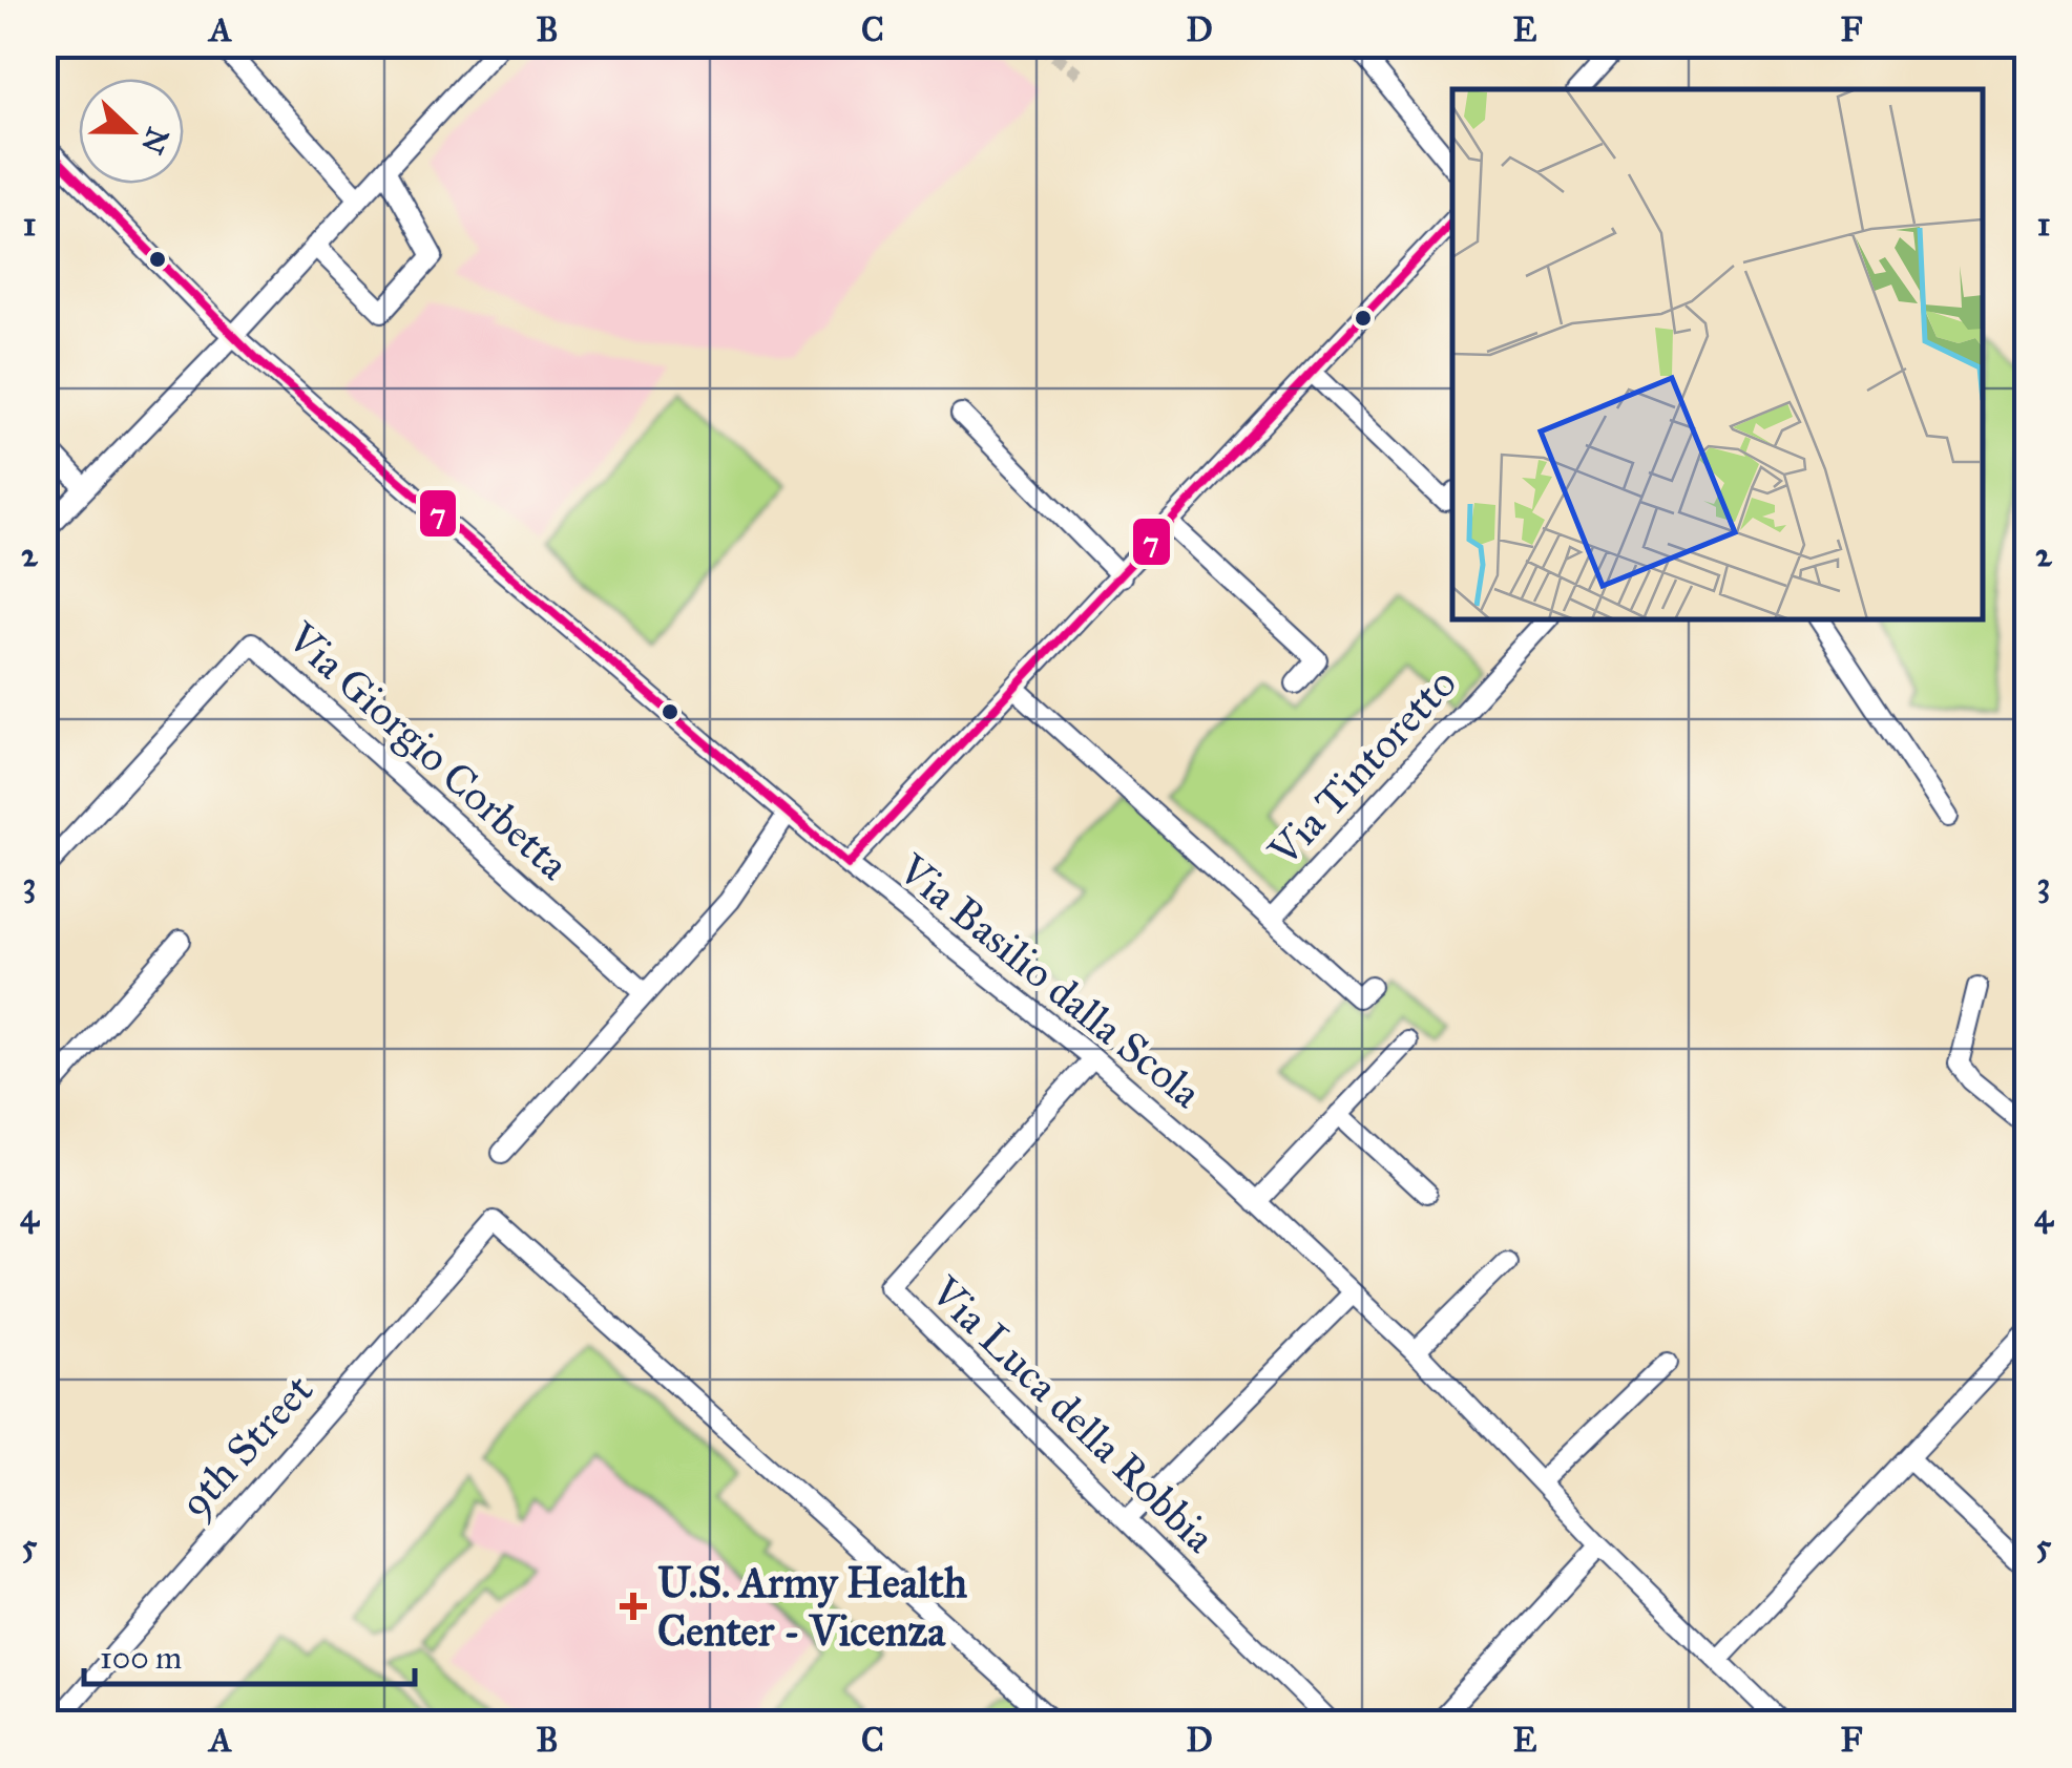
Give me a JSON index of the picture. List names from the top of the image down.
{
  "streets": {
    "street": [
      "Via Giorgio Corbetta",
      "Via Tintoretto",
      "Via Basilio dalla Scola",
      "Via Luca della Robbia",
      "9th Street"
    ]
  },
  "crossings": [
    ["Via Basilio dalla Scola", "Via Luca della Robbia"]
  ],
  "places": {
    "health": ["U.S. Army Health Center - Vicenza"]
  },
  "lines": ["transit line 7"],
  "scale_bar": "100 m",
  "north": "right",
  "grid": {
    "columns": [
      "A",
      "B",
      "C",
      "D",
      "E",
      "F"
    ],
    "rows": [
      "1",
      "2",
      "3",
      "4",
      "5"
    ]
  }
}
